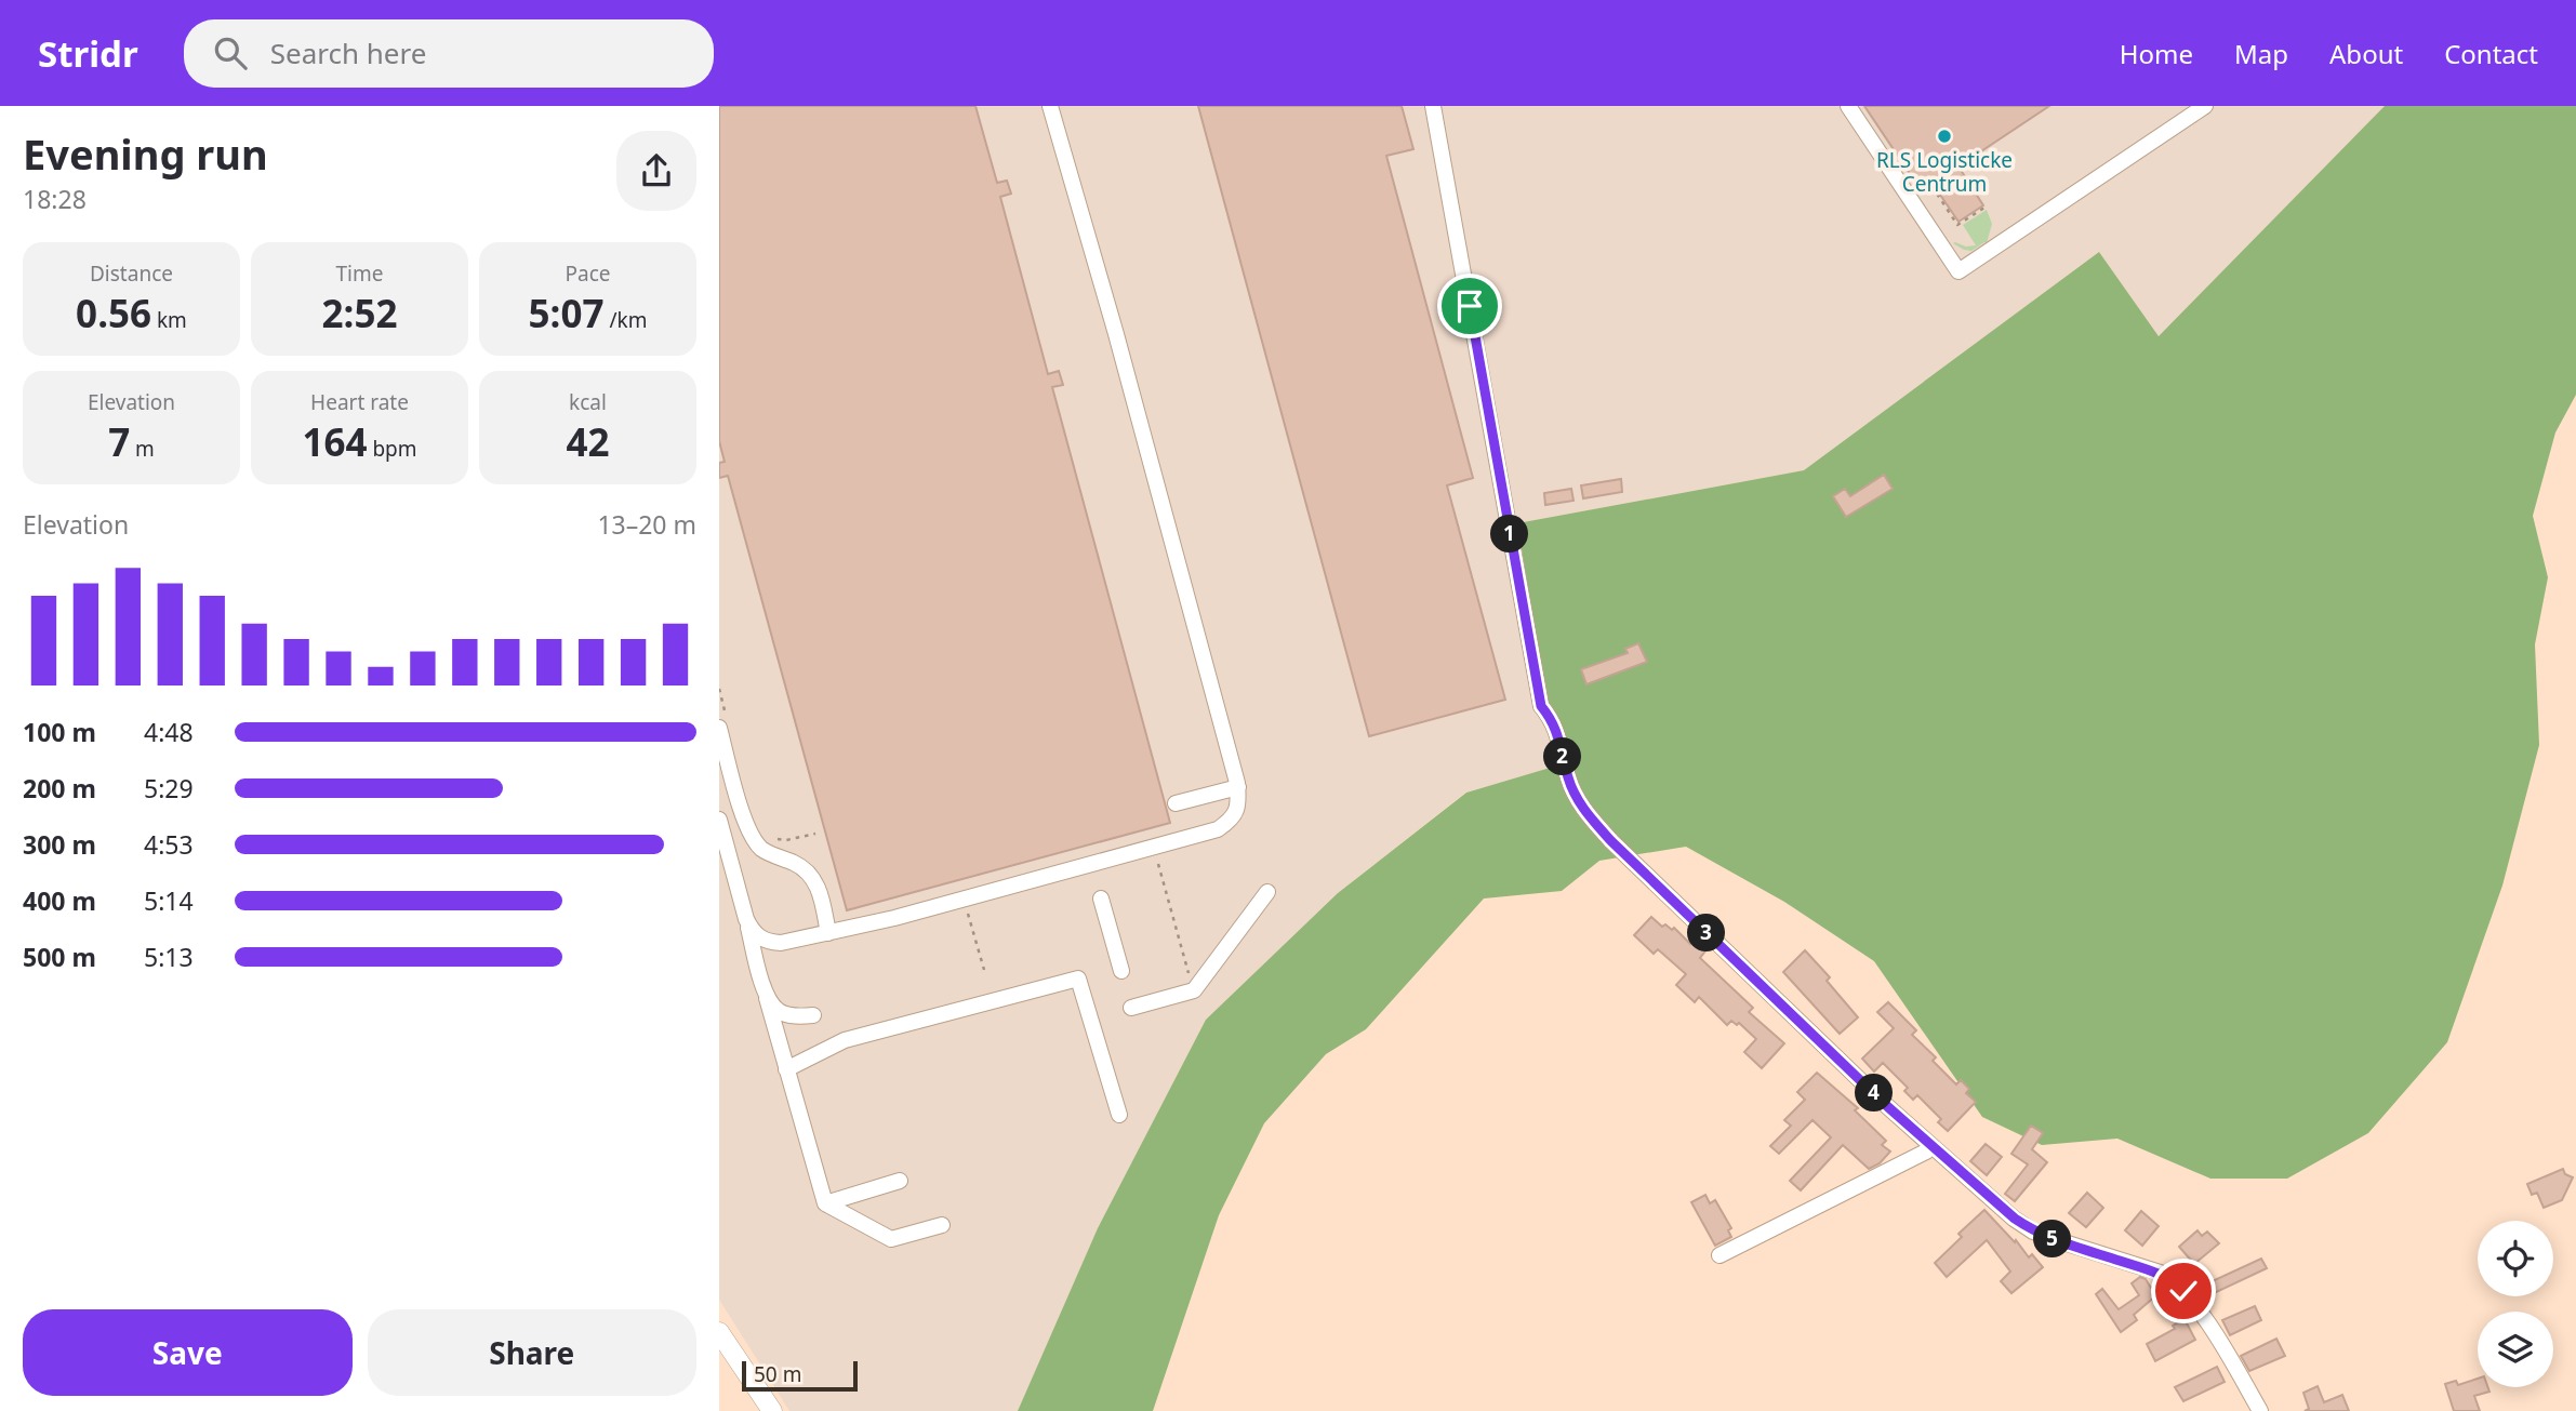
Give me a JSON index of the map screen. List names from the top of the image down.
{
  "places": ["RLS Logisticke Centrum"],
  "scale_bar": "50 m",
  "page": {
    "header": "Stridr",
    "search": "Search here",
    "nav": [
      "Home",
      "Map",
      "About",
      "Contact"
    ],
    "heading": ["Evening run", "18:28"],
    "stats": [
      ["Distance", "0.56 km"],
      ["Time", "2:52"],
      ["Pace", "5:07 /km"],
      ["Elevation", "7 m"],
      ["Heart rate", "164 bpm"],
      ["kcal", "42"]
    ],
    "chart": ["Elevation", "13–20 m"],
    "pins": [
      "1",
      "2",
      "3",
      "4",
      "5"
    ],
    "list": [
      {
        "name": "100 m",
        "note": "4:48"
      },
      {
        "name": "200 m",
        "note": "5:29"
      },
      {
        "name": "300 m",
        "note": "4:53"
      },
      {
        "name": "400 m",
        "note": "5:14"
      },
      {
        "name": "500 m",
        "note": "5:13"
      }
    ],
    "buttons": ["Save", "Share"],
    "scale": "50 m"
  }
}
